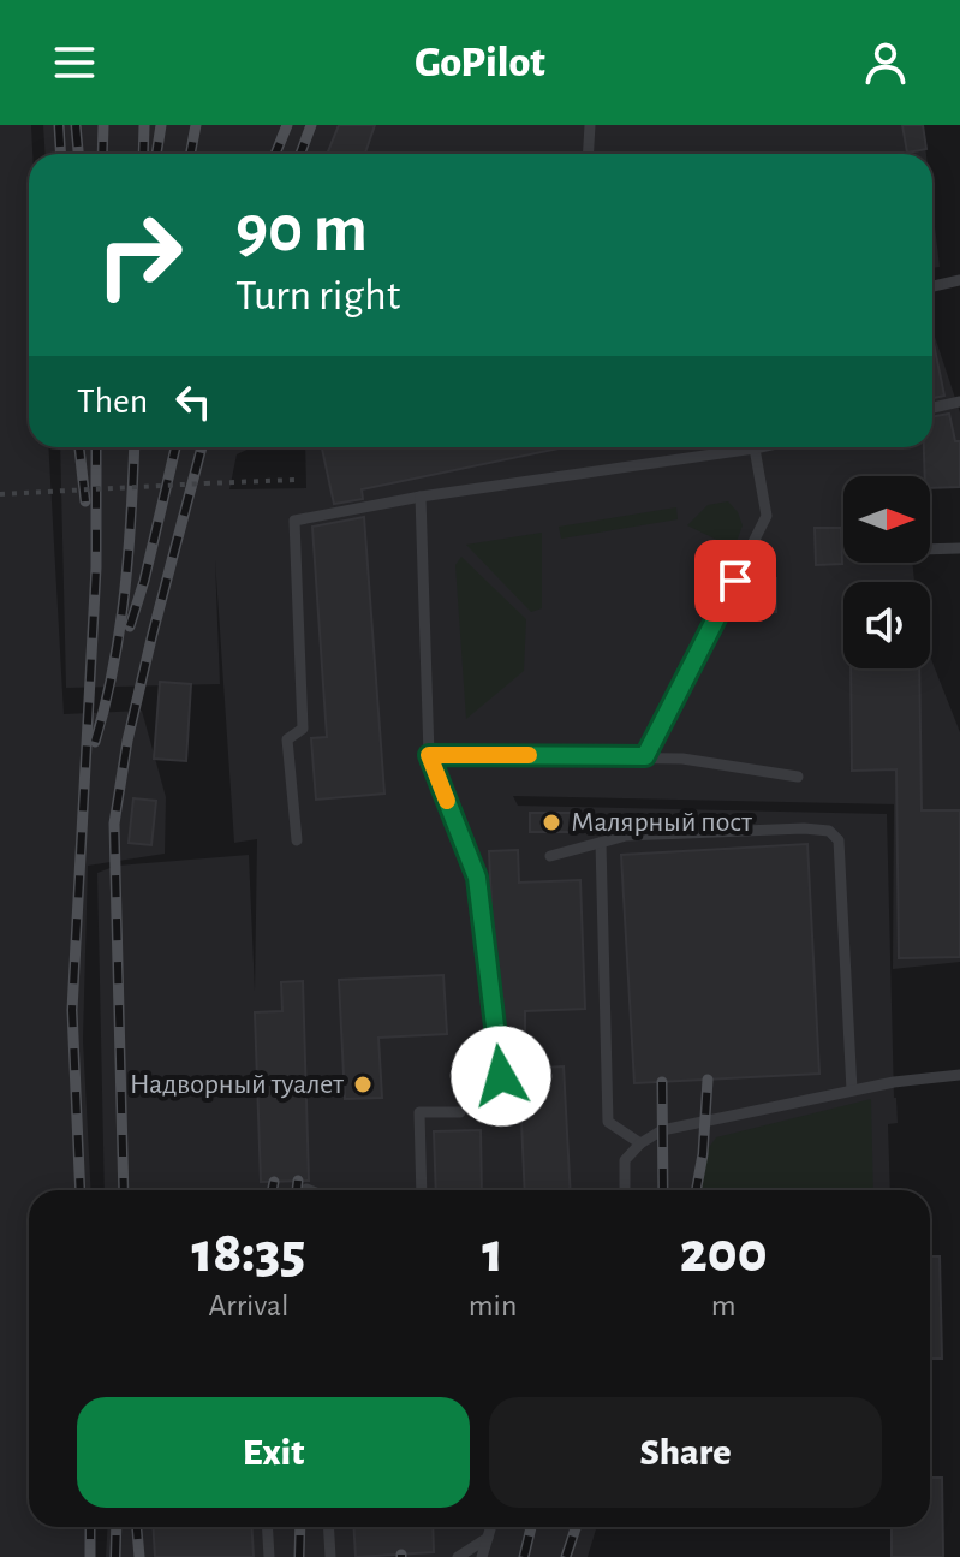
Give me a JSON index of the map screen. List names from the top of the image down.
{
  "places": ["Малярный пост", "Надворный туалет"],
  "north": "right",
  "page": {
    "header": "GoPilot",
    "turn": ["90 m", "Turn right"],
    "then": "Then",
    "eta": [
      "18:35",
      "Arrival",
      "1",
      "min",
      "200",
      "m"
    ],
    "buttons": ["Exit", "Share"]
  }
}
